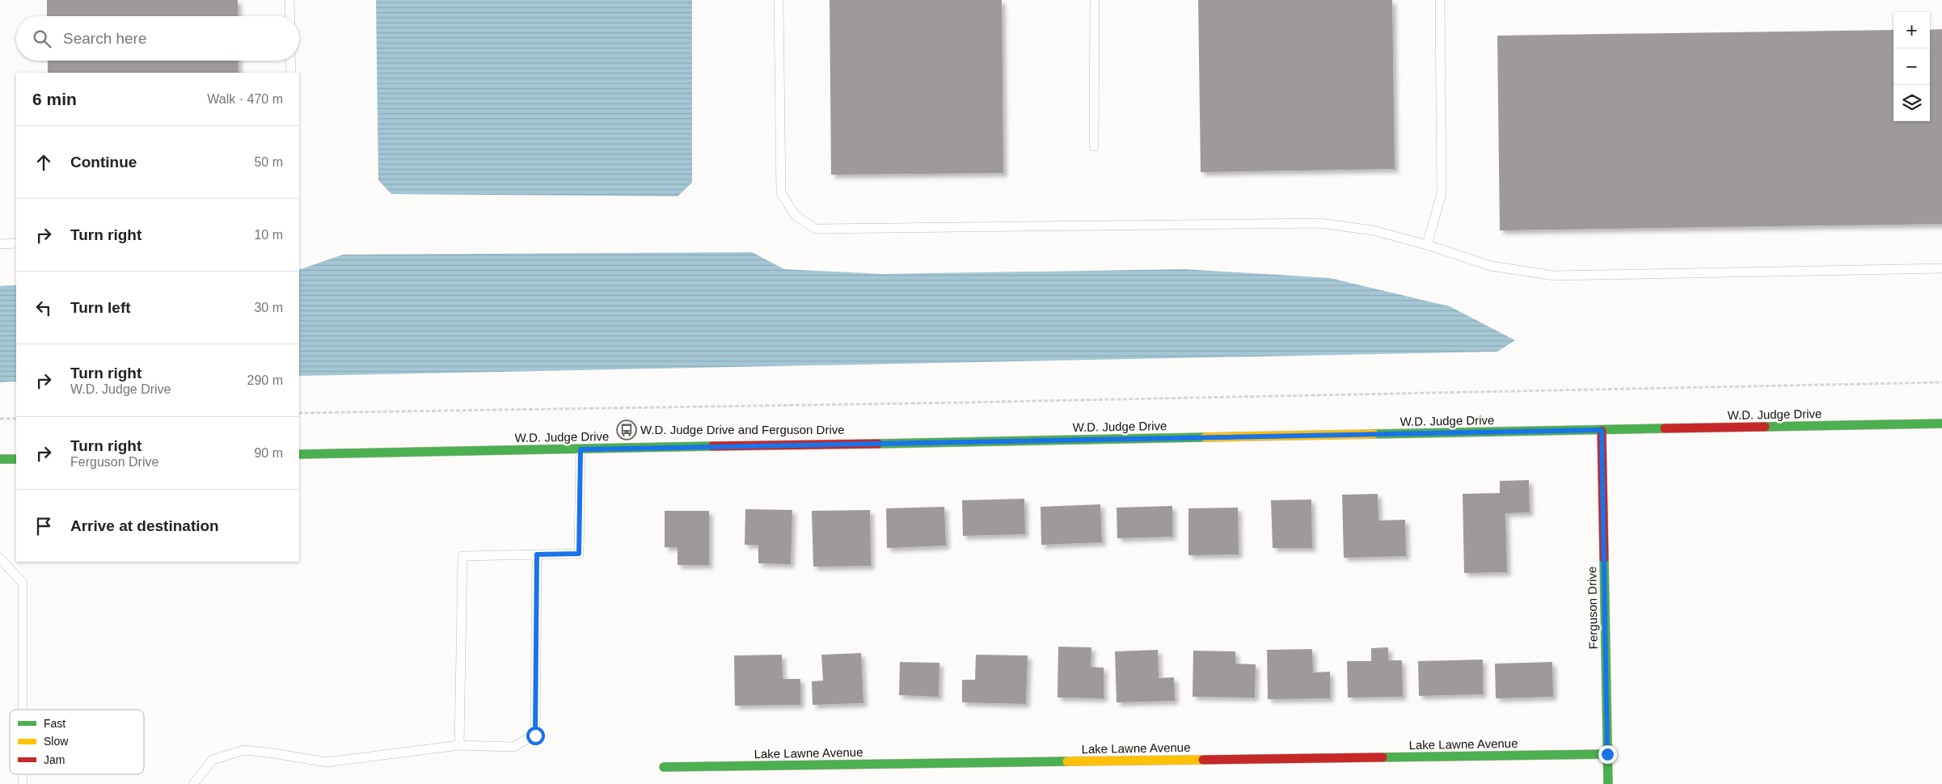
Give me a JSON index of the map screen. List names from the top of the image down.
{
  "streets": {
    "street": ["W.D. Judge Drive", "Ferguson Drive", "Lake Lawne Avenue"]
  },
  "crossings": [
    ["W.D. Judge Drive", "Ferguson Drive"],
    ["Ferguson Drive", "Lake Lawne Avenue"]
  ],
  "places": {
    "bus stop": ["W.D. Judge Drive and Ferguson Drive"]
  },
  "legend": ["Fast", "Slow", "Jam"],
  "page": {
    "map_buttons": ["+", "−"],
    "search": "Search here",
    "heading": ["6 min", "Walk · 470 m"],
    "list": [
      ["Continue", "50 m"],
      ["Turn right", "10 m"],
      ["Turn left", "30 m"],
      ["Turn right", "W.D. Judge Drive", "290 m"],
      ["Turn right", "Ferguson Drive", "90 m"],
      "Arrive at destination"
    ]
  }
}
